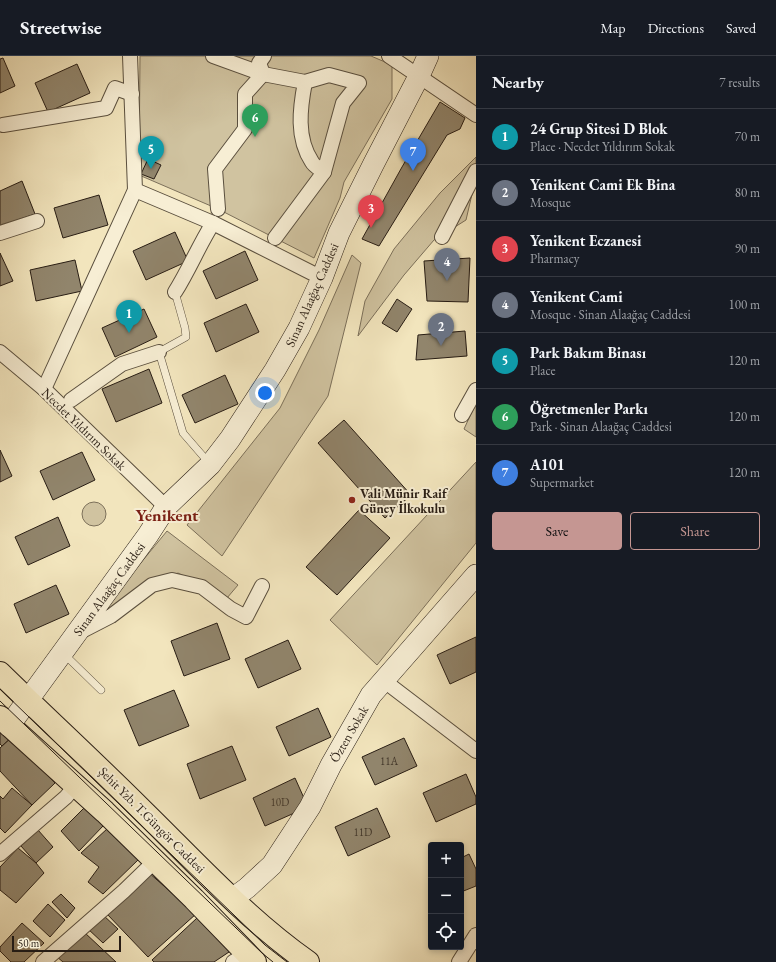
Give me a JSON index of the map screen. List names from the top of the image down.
{
  "streets": {
    "main road": ["Şehit Yzb. T.Güngör Caddesi"],
    "street": ["Sinan Alaağaç Caddesi", "Necdet Yıldırım Sokak", "Özten Sokak"]
  },
  "crossings": [
    ["Sinan Alaağaç Caddesi", "Necdet Yıldırım Sokak"],
    ["Sinan Alaağaç Caddesi", "Şehit Yzb. T.Güngör Caddesi"],
    ["Özten Sokak", "Şehit Yzb. T.Güngör Caddesi"]
  ],
  "districts": ["Yenikent"],
  "places": ["Vali Münir Raif Güney İlkokulu"],
  "house_numbers": ["11A", "10D", "11D"],
  "scale_bar": "50 m",
  "page": {
    "header": "Streetwise",
    "nav": ["Map", "Directions", "Saved"],
    "heading": ["Nearby", "7 results"],
    "pins": [
      "6",
      "5",
      "7",
      "3",
      "4",
      "1",
      "2"
    ],
    "list": [
      {
        "mark": "1",
        "name": "24 Grup Sitesi D Blok",
        "note": "Place · Necdet Yıldırım Sokak",
        "value": "70 m"
      },
      {
        "mark": "2",
        "name": "Yenikent Cami Ek Bina",
        "note": "Mosque",
        "value": "80 m"
      },
      {
        "mark": "3",
        "name": "Yenikent Eczanesi",
        "note": "Pharmacy",
        "value": "90 m"
      },
      {
        "mark": "4",
        "name": "Yenikent Cami",
        "note": "Mosque · Sinan Alaağaç Caddesi",
        "value": "100 m"
      },
      {
        "mark": "5",
        "name": "Park Bakım Binası",
        "note": "Place",
        "value": "120 m"
      },
      {
        "mark": "6",
        "name": "Öğretmenler Parkı",
        "note": "Park · Sinan Alaağaç Caddesi",
        "value": "120 m"
      },
      {
        "mark": "7",
        "name": "A101",
        "note": "Supermarket",
        "value": "120 m"
      }
    ],
    "buttons": ["Save", "Share"],
    "map_buttons": ["+", "−"],
    "scale": "50 m"
  }
}
